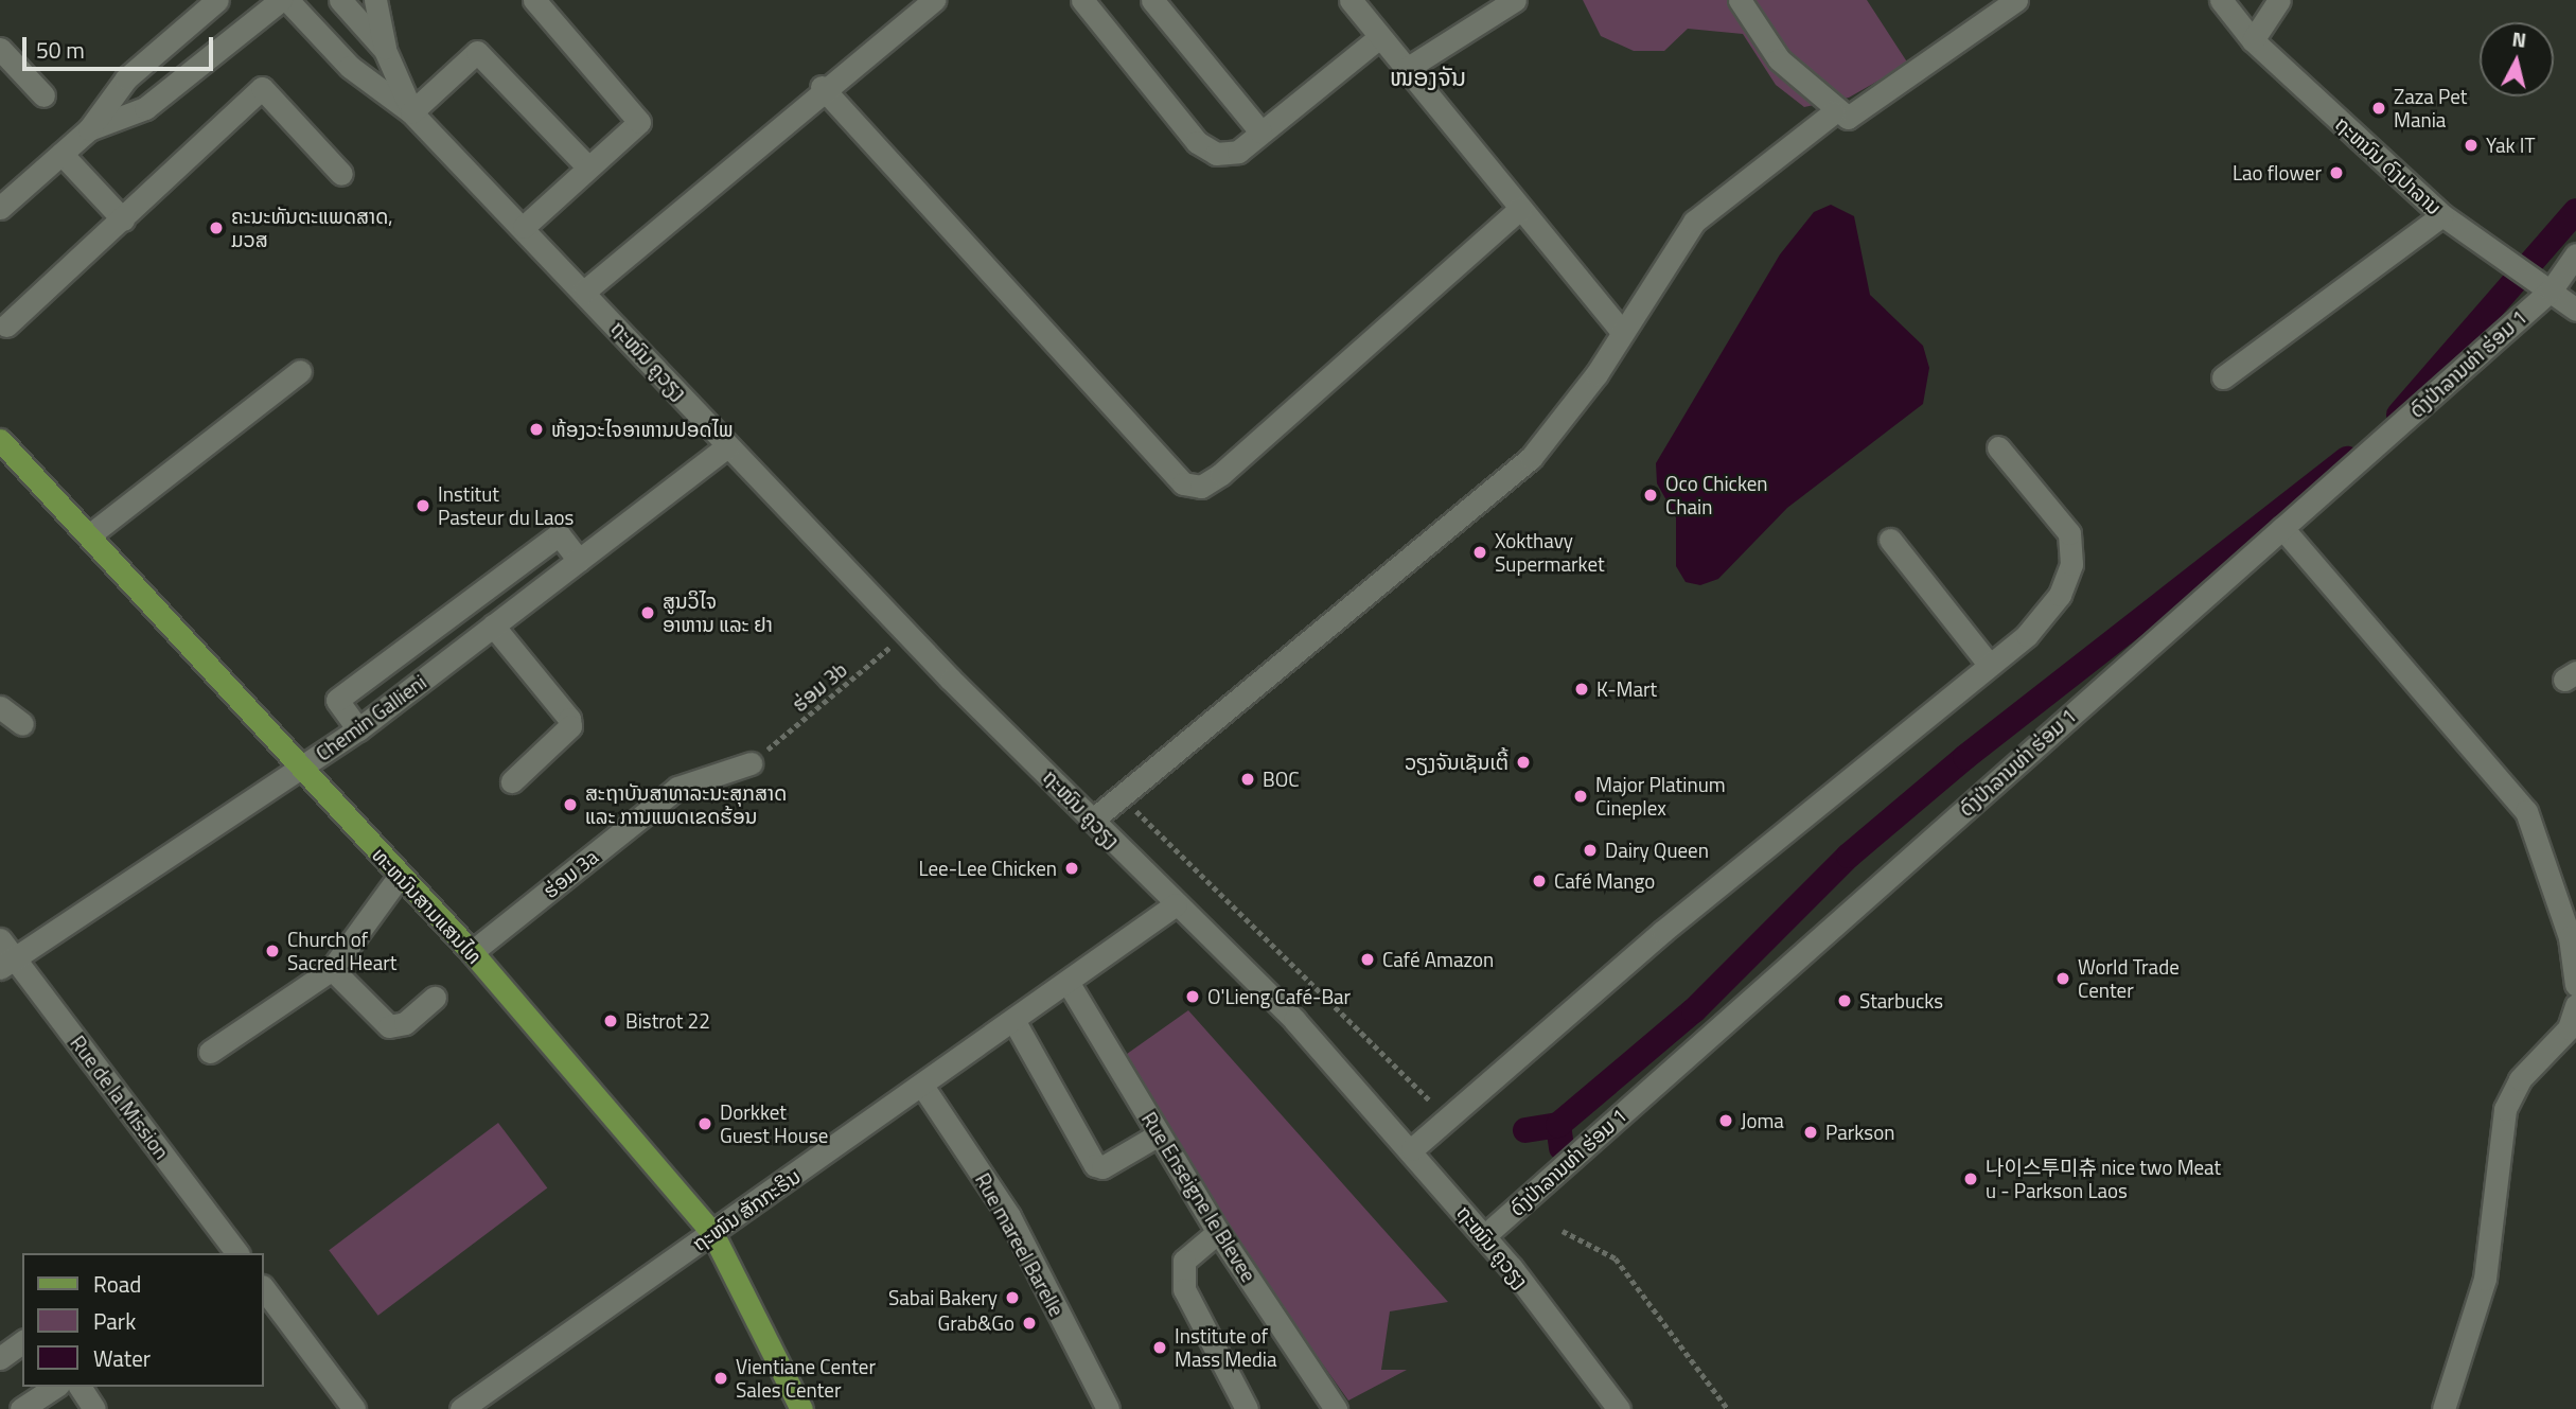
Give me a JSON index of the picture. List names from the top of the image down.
{
  "streets": {
    "main road": ["ທະຫນົນສາມແສນໄທ"],
    "street": [
      "ຖະຫນົນ ດົງປາລານ",
      "ຖະໜົນ ຄູວຽງ",
      "ດົງປ່າລານທ່າ ຮ່ອມ 1",
      "Chemin Gallieni",
      "ຮ່ອມ 3a",
      "Rue de la Mission",
      "Rue Enseigne le Blevee",
      "ຖະໜົນ ສັກກະຣິນ",
      "Rue mareel Barelle"
    ],
    "path": ["ຮ່ອມ 3b"]
  },
  "crossings": [
    ["ຖະຫນົນ ດົງປາລານ", "ດົງປ່າລານທ່າ ຮ່ອມ 1"],
    ["ຖະໜົນ ຄູວຽງ", "ດົງປ່າລານທ່າ ຮ່ອມ 1"],
    ["ຖະໜົນ ຄູວຽງ", "ຮ່ອມ 3b"],
    ["ຖະໜົນ ຄູວຽງ", "Chemin Gallieni"],
    ["ຖະໜົນ ຄູວຽງ", "ຖະໜົນ ສັກກະຣິນ"],
    ["ຮ່ອມ 3b", "ຮ່ອມ 3a"],
    ["Chemin Gallieni", "ທະຫນົນສາມແສນໄທ"],
    ["Chemin Gallieni", "Rue de la Mission"],
    ["ຮ່ອມ 3a", "ທະຫນົນສາມແສນໄທ"],
    ["ທະຫນົນສາມແສນໄທ", "ຖະໜົນ ສັກກະຣິນ"],
    ["Rue Enseigne le Blevee", "ຖະໜົນ ສັກກະຣິນ"],
    ["ຖະໜົນ ສັກກະຣິນ", "Rue mareel Barelle"]
  ],
  "districts": ["ໜອງຈັນ"],
  "places": [
    "Zaza Pet Mania",
    "Yak IT",
    "Lao flower",
    "ຄະນະທັນຕະແພດສາດ, ມວສ",
    "ຫ້ອງວະໄຈອາຫານປອດໄພ",
    "Oco Chicken Chain",
    "Institut Pasteur du Laos",
    "Xokthavy Supermarket",
    "ສູນວິໄຈ ອາຫານ ແລະ ຢາ",
    "K-Mart",
    "ວຽງຈັນເຊັນເຕີ້",
    "BOC",
    "Major Platinum Cineplex",
    "ສະຖາບັນສາທາລະນະສຸກສາດ ແລະ ການແພດເຂດຮ້ອນ",
    "Dairy Queen",
    "Lee-Lee Chicken",
    "Café Mango",
    "Church of Sacred Heart",
    "Café Amazon",
    "World Trade Center",
    "O'Lieng Café-Bar",
    "Starbucks",
    "Bistrot 22",
    "Joma",
    "Dorkket Guest House",
    "Parkson",
    "나이스투미츄 nice two Meat u - Parkson Laos",
    "Sabai Bakery",
    "Grab&Go",
    "Institute of Mass Media",
    "Vientiane Center Sales Center"
  ],
  "legend": ["Road", "Park", "Water"],
  "scale_bar": "50 m",
  "north": "top"
}
